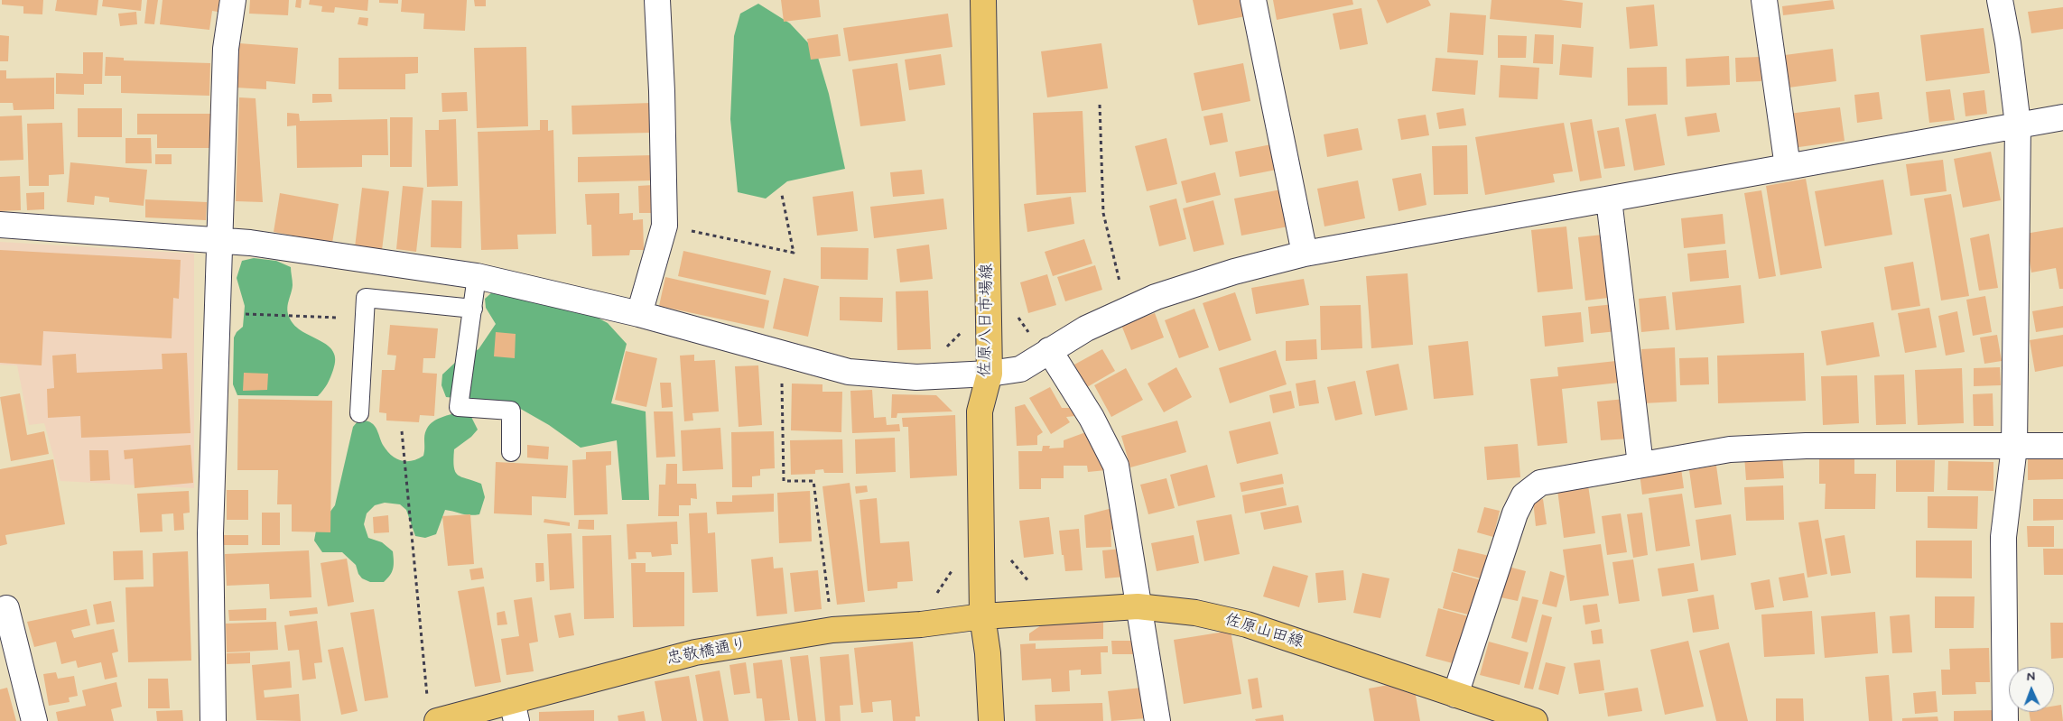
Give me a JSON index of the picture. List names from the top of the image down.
{
  "streets": {
    "main road": ["佐原八日市場線", "佐原山田線", "忠敬橋通り"]
  },
  "crossings": [
    ["佐原八日市場線", "佐原山田線"],
    ["佐原八日市場線", "忠敬橋通り"],
    ["佐原山田線", "忠敬橋通り"]
  ],
  "north": "top"
}
